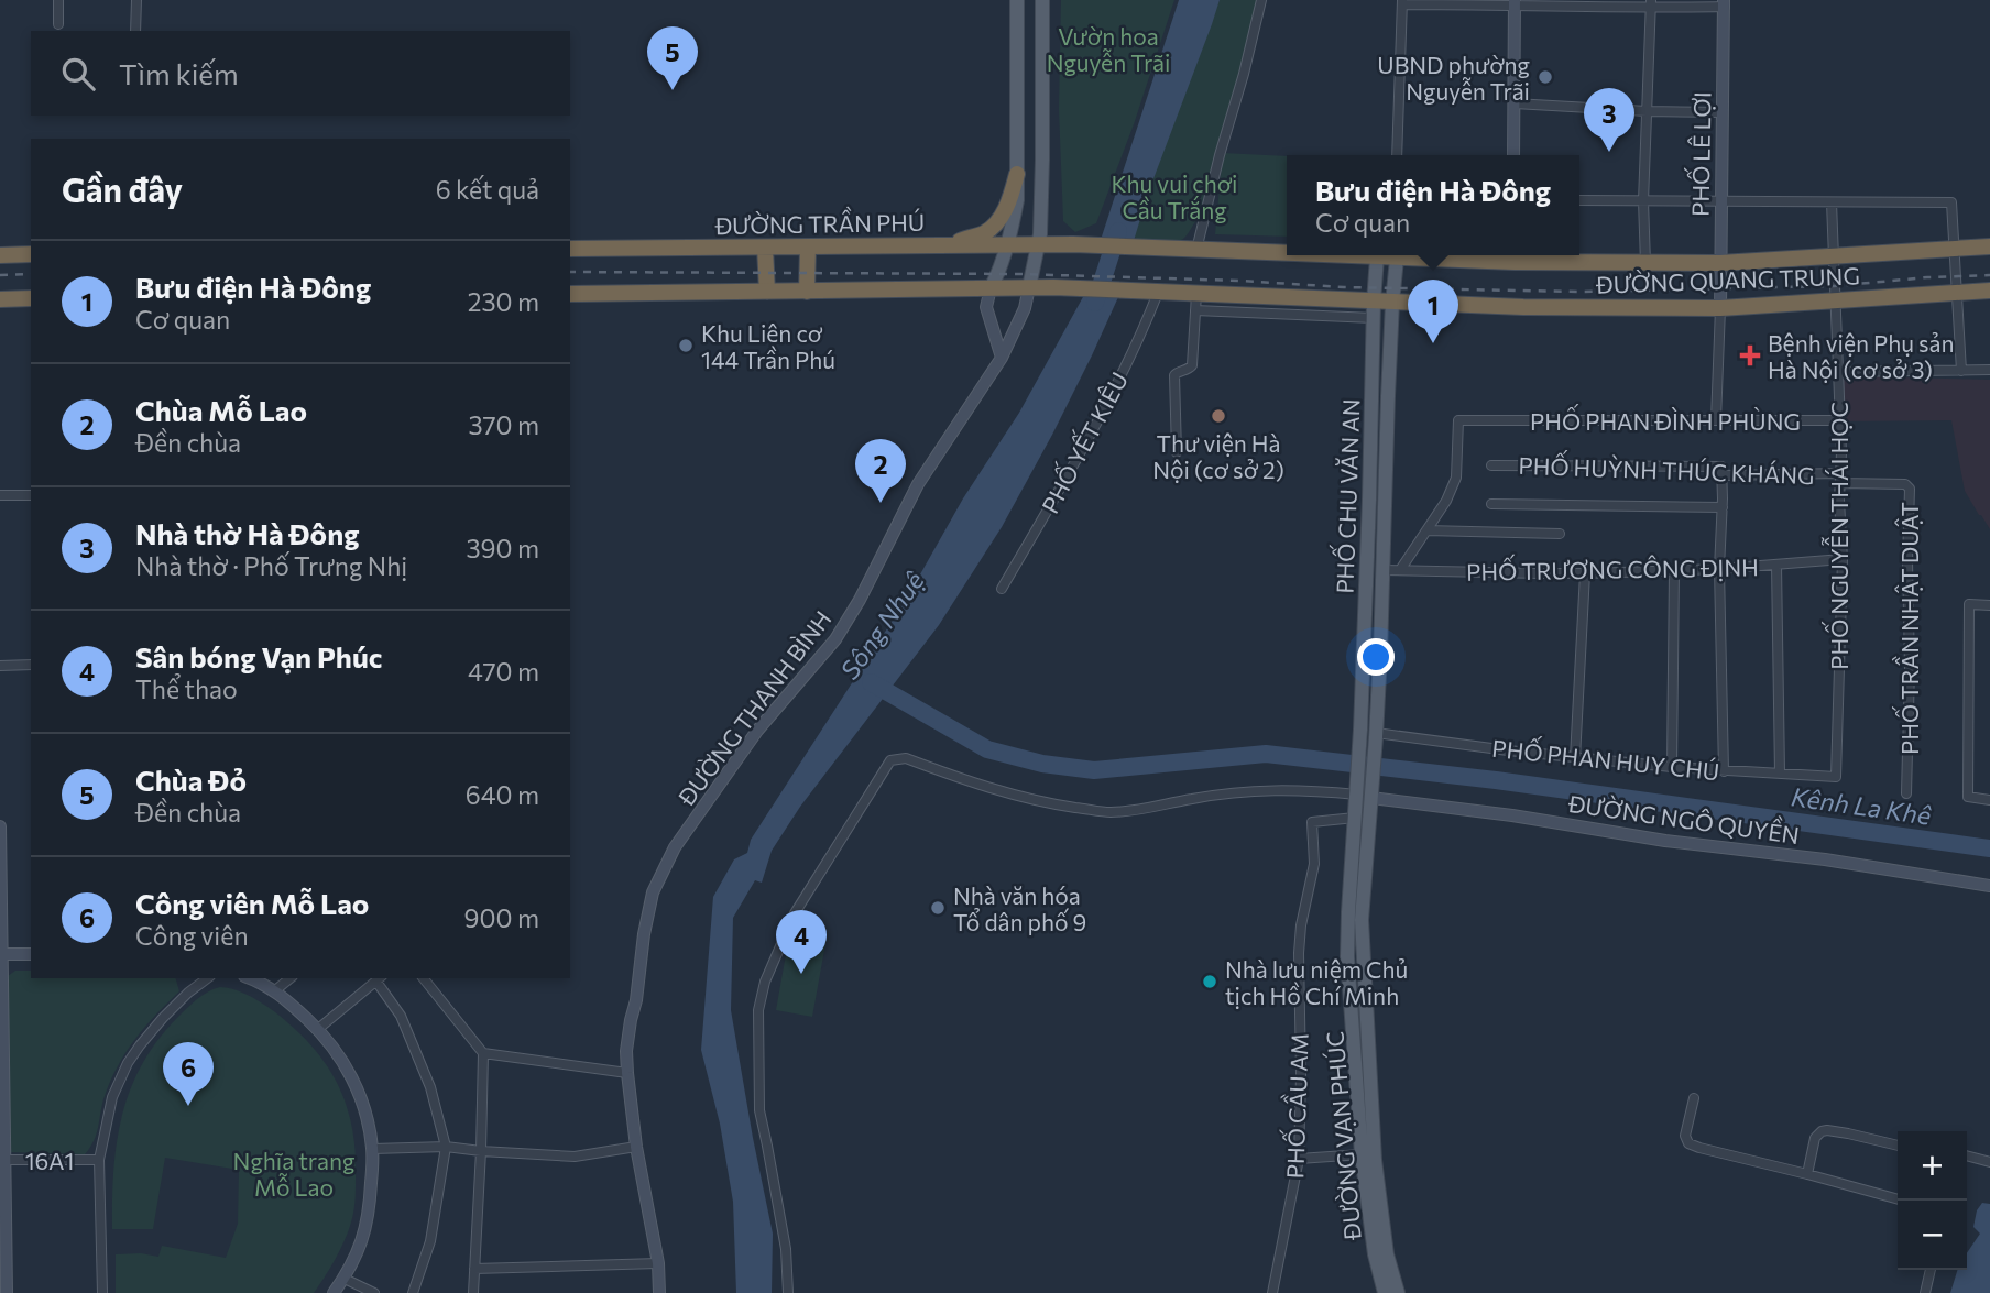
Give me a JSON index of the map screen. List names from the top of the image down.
{
  "streets": {
    "highway": ["ĐƯỜNG TRẦN PHÚ", "ĐƯỜNG QUANG TRUNG"],
    "main road": ["PHỐ CHU VĂN AN", "ĐƯỜNG VẠN PHÚC"],
    "street": [
      "PHỐ LÊ LỢI",
      "PHỐ PHAN ĐÌNH PHÙNG",
      "PHỐ YẾT KIÊU",
      "PHỐ HUỲNH THÚC KHÁNG",
      "PHỐ NGUYỄN THÁI HỌC",
      "PHỐ TRƯƠNG CÔNG ĐỊNH",
      "PHỐ TRẦN NHẬT DUẬT",
      "ĐƯỜNG THANH BÌNH",
      "PHỐ PHAN HUY CHÚ",
      "ĐƯỜNG NGÔ QUYỀN",
      "PHỐ CẦU AM",
      "16A1"
    ]
  },
  "crossings": [
    ["PHỐ LÊ LỢI", "ĐƯỜNG QUANG TRUNG"],
    ["ĐƯỜNG TRẦN PHÚ", "ĐƯỜNG QUANG TRUNG"],
    ["ĐƯỜNG QUANG TRUNG", "PHỐ YẾT KIÊU"],
    ["ĐƯỜNG QUANG TRUNG", "PHỐ CHU VĂN AN"],
    ["ĐƯỜNG QUANG TRUNG", "PHỐ NGUYỄN THÁI HỌC"],
    ["ĐƯỜNG QUANG TRUNG", "ĐƯỜNG THANH BÌNH"],
    ["PHỐ PHAN ĐÌNH PHÙNG", "PHỐ NGUYỄN THÁI HỌC"],
    ["PHỐ HUỲNH THÚC KHÁNG", "PHỐ NGUYỄN THÁI HỌC"],
    ["PHỐ HUỲNH THÚC KHÁNG", "PHỐ TRẦN NHẬT DUẬT"],
    ["PHỐ CHU VĂN AN", "PHỐ TRƯƠNG CÔNG ĐỊNH"],
    ["PHỐ CHU VĂN AN", "PHỐ PHAN HUY CHÚ"],
    ["PHỐ CHU VĂN AN", "ĐƯỜNG NGÔ QUYỀN"],
    ["PHỐ CHU VĂN AN", "ĐƯỜNG VẠN PHÚC"],
    ["PHỐ NGUYỄN THÁI HỌC", "PHỐ TRƯƠNG CÔNG ĐỊNH"],
    ["PHỐ NGUYỄN THÁI HỌC", "PHỐ TRẦN NHẬT DUẬT"],
    ["PHỐ NGUYỄN THÁI HỌC", "PHỐ PHAN HUY CHÚ"],
    ["ĐƯỜNG NGÔ QUYỀN", "ĐƯỜNG VẠN PHÚC"],
    ["PHỐ CẦU AM", "ĐƯỜNG VẠN PHÚC"]
  ],
  "water": ["Sông Nhuệ", "Kênh La Khê"],
  "parks": ["Vườn hoa Nguyễn Trãi", "Khu vui chơi Cầu Trắng", "Nghĩa trang Mỗ Lao"],
  "places": {
    "other": [
      "UBND phường Nguyễn Trãi",
      "Khu Liên cơ 144 Trần Phú",
      "Thư viện Hà Nội (cơ sở 2)",
      "Nhà văn hóa Tổ dân phố 9",
      "Nhà lưu niệm Chủ tịch Hồ Chí Minh"
    ],
    "health": ["Bệnh viện Phụ sản Hà Nội (cơ sở 3)"]
  },
  "page": {
    "pins": [
      "5",
      "3",
      "1",
      "2",
      "4",
      "6"
    ],
    "search": "Tìm kiếm",
    "heading": ["Gần đây", "6 kết quả"],
    "popup": ["Bưu điện Hà Đông", "Cơ quan"],
    "list": [
      {
        "mark": "1",
        "name": "Bưu điện Hà Đông",
        "note": "Cơ quan",
        "value": "230 m"
      },
      {
        "mark": "2",
        "name": "Chùa Mỗ Lao",
        "note": "Đền chùa",
        "value": "370 m"
      },
      {
        "mark": "3",
        "name": "Nhà thờ Hà Đông",
        "note": "Nhà thờ · Phố Trưng Nhị",
        "value": "390 m"
      },
      {
        "mark": "4",
        "name": "Sân bóng Vạn Phúc",
        "note": "Thể thao",
        "value": "470 m"
      },
      {
        "mark": "5",
        "name": "Chùa Đỏ",
        "note": "Đền chùa",
        "value": "640 m"
      },
      {
        "mark": "6",
        "name": "Công viên Mỗ Lao",
        "note": "Công viên",
        "value": "900 m"
      }
    ],
    "map_buttons": ["+", "−"]
  }
}
